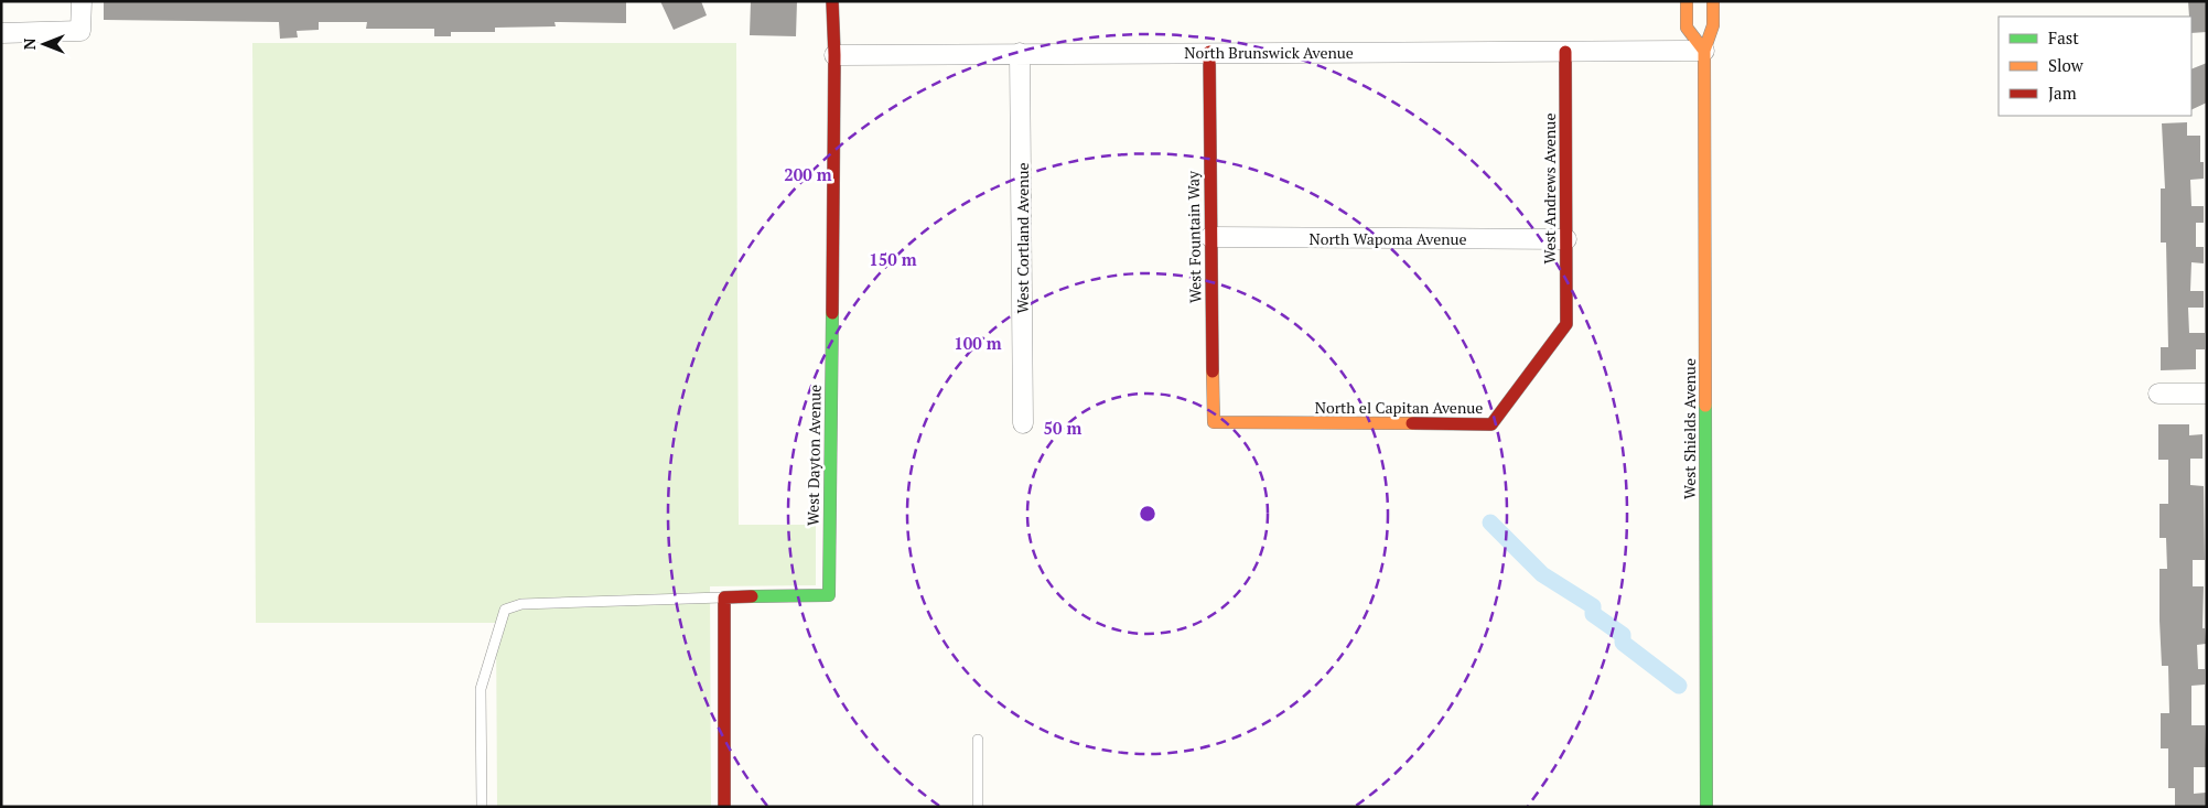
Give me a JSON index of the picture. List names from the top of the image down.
{
  "streets": {
    "street": [
      "North Brunswick Avenue",
      "West Andrews Avenue",
      "West Fountain Way",
      "West Cortland Avenue",
      "North Wapoma Avenue",
      "North el Capitan Avenue",
      "West Shields Avenue",
      "West Dayton Avenue"
    ]
  },
  "crossings": [
    ["North Brunswick Avenue", "West Andrews Avenue"],
    ["North Brunswick Avenue", "West Fountain Way"],
    ["North Brunswick Avenue", "West Cortland Avenue"],
    ["North Brunswick Avenue", "West Shields Avenue"],
    ["North Brunswick Avenue", "West Dayton Avenue"],
    ["West Andrews Avenue", "North Wapoma Avenue"],
    ["West Andrews Avenue", "North el Capitan Avenue"],
    ["West Fountain Way", "North Wapoma Avenue"],
    ["West Fountain Way", "North el Capitan Avenue"]
  ],
  "legend": ["Fast", "Slow", "Jam"],
  "north": "left",
  "rings": [
    "200 m",
    "150 m",
    "100 m",
    "50 m"
  ]
}
